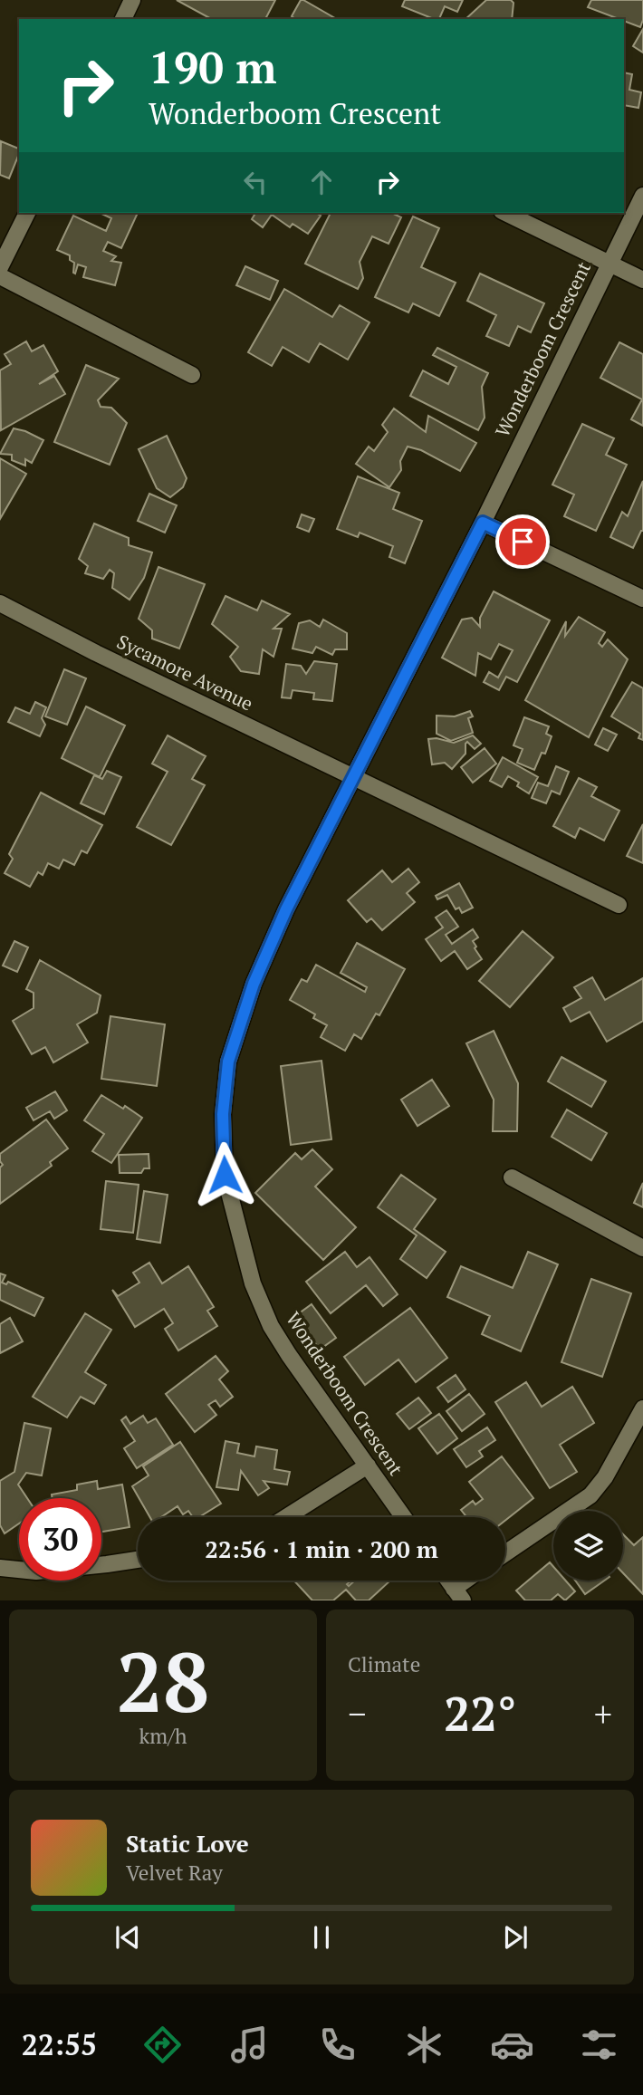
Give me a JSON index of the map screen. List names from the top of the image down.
{
  "streets": {
    "street": ["Wonderboom Crescent", "Sycamore Avenue"]
  },
  "crossings": [
    ["Wonderboom Crescent", "Sycamore Avenue"]
  ],
  "page": {
    "turn": ["190 m", "Wonderboom Crescent"],
    "limit": "30",
    "trip": "22:56 · 1 min · 200 m",
    "tile": [
      ["28", "km/h"],
      "Climate"
    ],
    "heat": ["−", "22°", "+"],
    "song": ["Static Love", "Velvet Ray"],
    "tabs": "22:55"
  }
}
